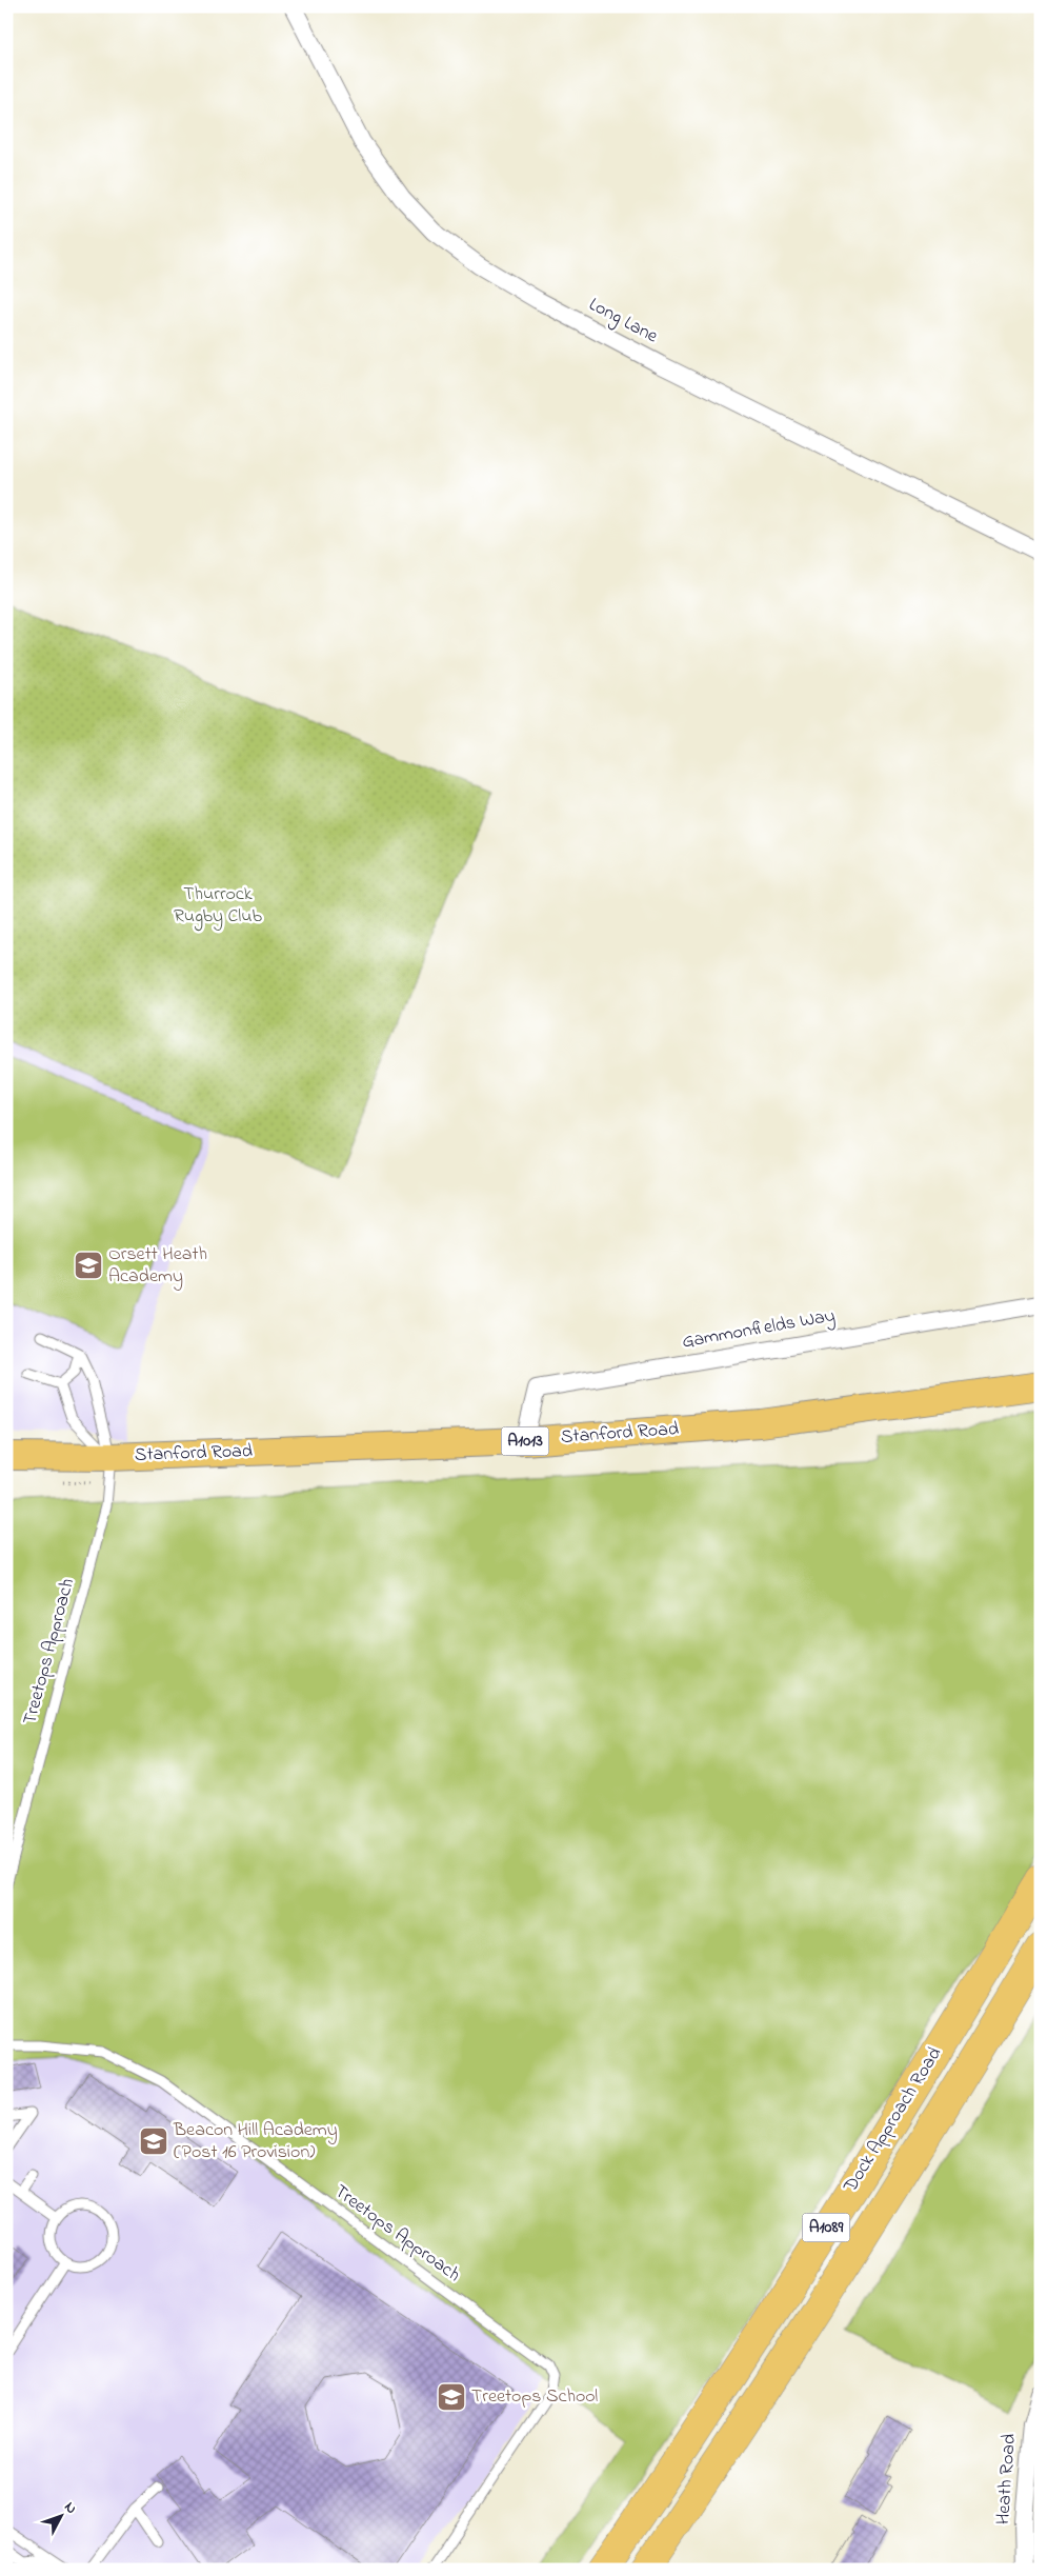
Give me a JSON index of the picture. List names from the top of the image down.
{
  "streets": {
    "highway": ["Dock Approach Road", "A1089"],
    "main road": ["Stanford Road", "A1013"],
    "street": ["Long Lane", "Gammonfields Way", "Heath Road"],
    "lane": ["Treetops Approach"]
  },
  "crossings": [
    ["Gammonfields Way", "Stanford Road"],
    ["Stanford Road", "Treetops Approach"]
  ],
  "parks": ["Thurrock Rugby Club"],
  "places": {
    "school or university": ["Orsett Heath Academy", "Beacon Hill Academy (Post 16 Provision)", "Treetops School"]
  },
  "north": "top right"
}
